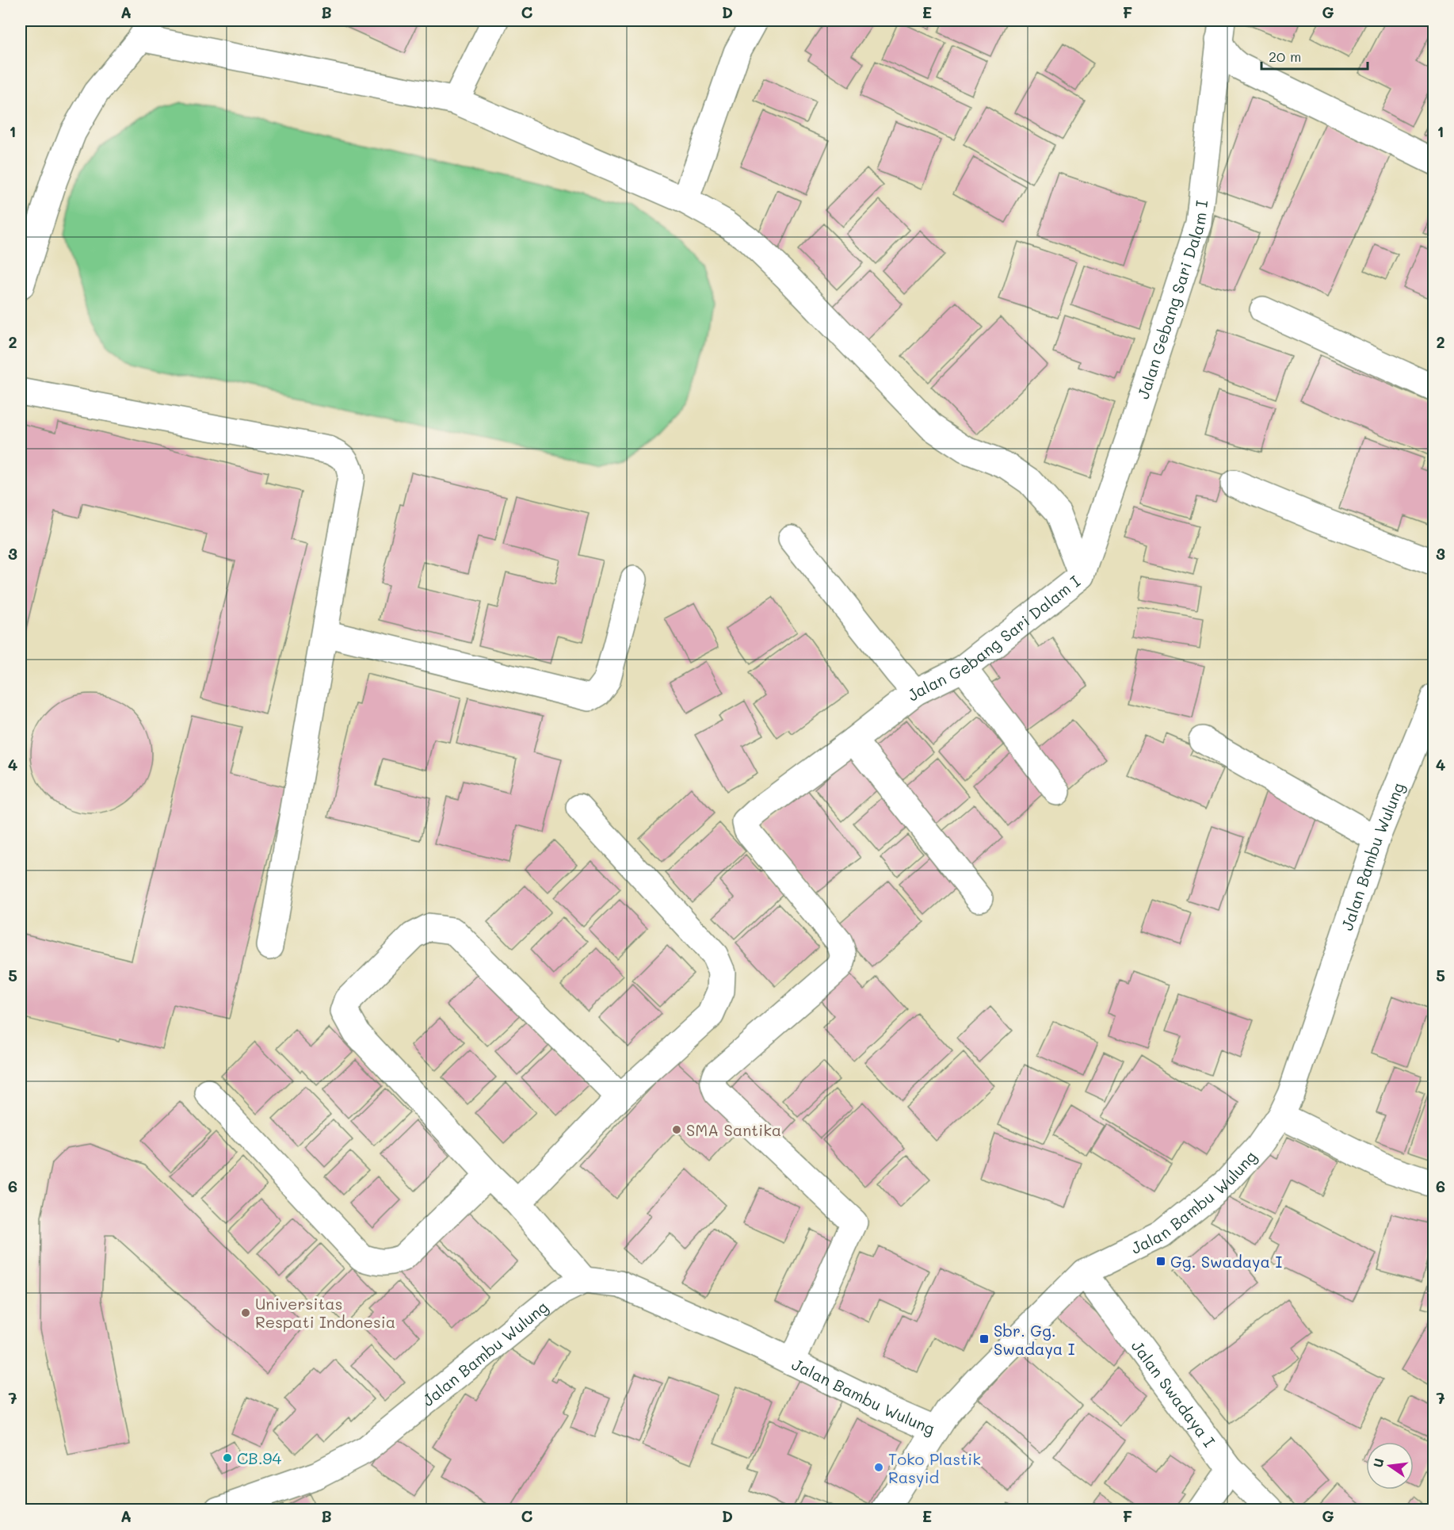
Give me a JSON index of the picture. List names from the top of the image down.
{
  "streets": {
    "street": ["Jalan Gebang Sari Dalam I", "Jalan Bambu Wulung", "Jalan Swadaya I"]
  },
  "crossings": [
    ["Jalan Gebang Sari Dalam I", "Jalan Bambu Wulung"],
    ["Jalan Bambu Wulung", "Jalan Swadaya I"]
  ],
  "places": {
    "other": [
      "SMA Santika",
      "Universitas Respati Indonesia",
      "CB.94",
      "Toko Plastik Rasyid"
    ],
    "transit": ["Gg. Swadaya I", "Sbr. Gg. Swadaya I"]
  },
  "scale_bar": "20 m",
  "north": "left",
  "grid": {
    "columns": [
      "A",
      "B",
      "C",
      "D",
      "E",
      "F",
      "G"
    ],
    "rows": [
      "1",
      "2",
      "3",
      "4",
      "5",
      "6",
      "7"
    ]
  }
}
